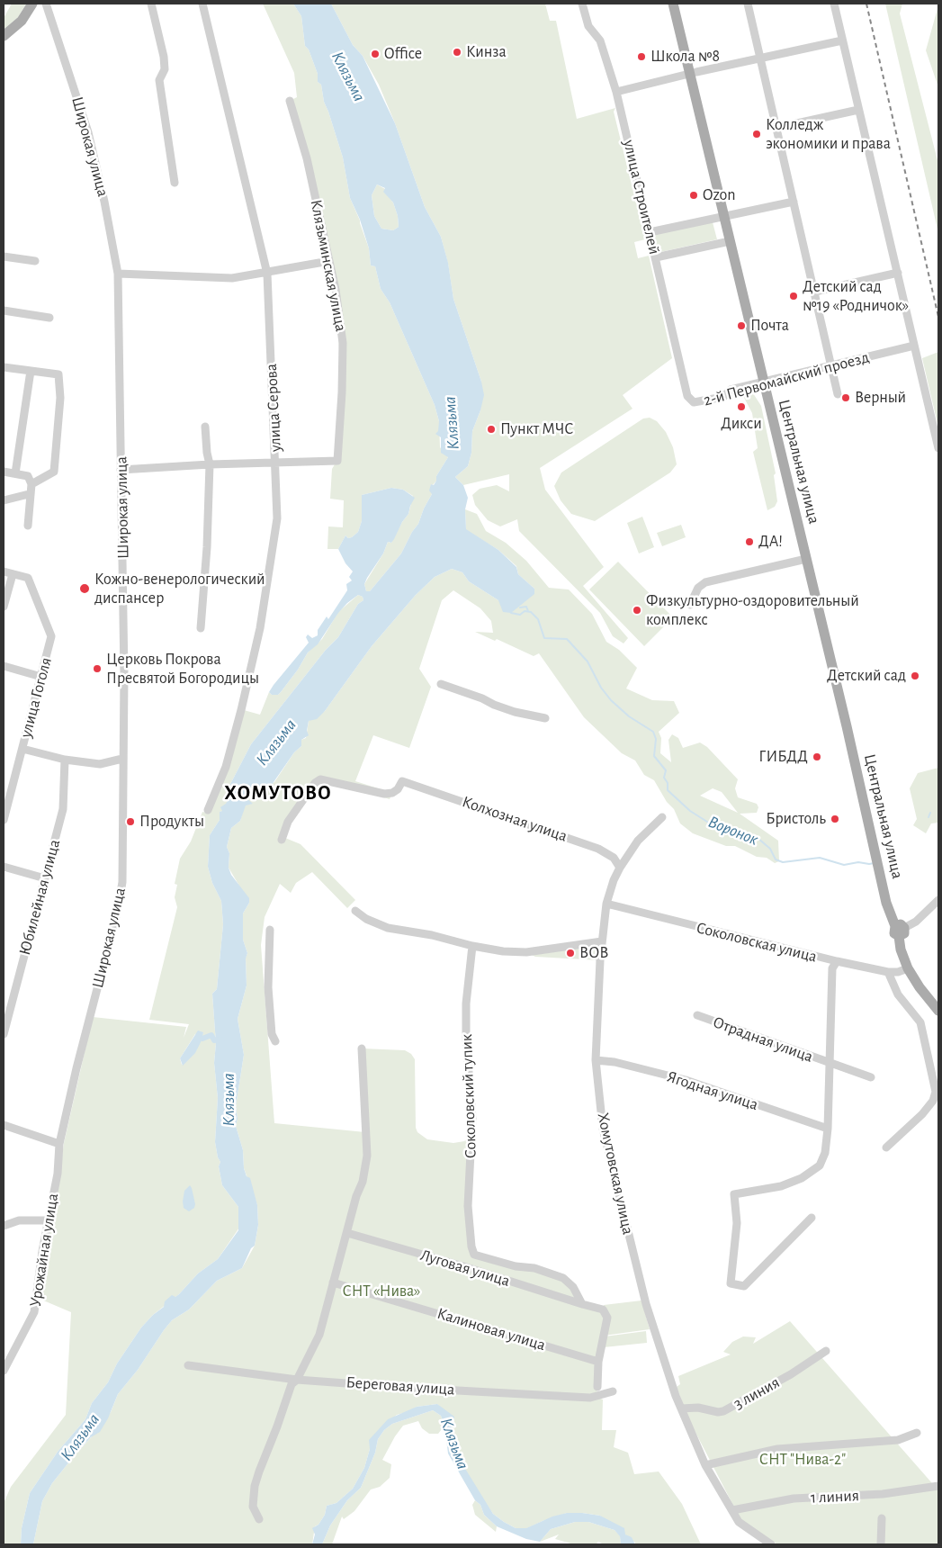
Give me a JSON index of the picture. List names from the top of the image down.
{
  "streets": {
    "main road": ["Центральная улица"],
    "street": [
      "Широкая улица",
      "улица Строителей",
      "Клязьминская улица",
      "2-й Первомайский проезд",
      "улица Серова",
      "улица Гоголя",
      "Колхозная улица",
      "Юбилейная улица",
      "Соколовская улица",
      "Отрадная улица",
      "Ягодная улица",
      "Соколовский тупик",
      "Хомутовская улица",
      "Урожайная улица",
      "Луговая улица",
      "Калиновая улица",
      "Береговая улица",
      "3 линия",
      "1 линия"
    ]
  },
  "crossings": [
    ["Широкая улица", "Урожайная улица"],
    ["улица Строителей", "2-й Первомайский проезд"],
    ["Клязьминская улица", "улица Серова"],
    ["2-й Первомайский проезд", "Центральная улица"],
    ["Центральная улица", "Соколовская улица"],
    ["Колхозная улица", "Хомутовская улица"],
    ["Соколовская улица", "Отрадная улица"],
    ["Соколовская улица", "Хомутовская улица"],
    ["Отрадная улица", "Ягодная улица"],
    ["Ягодная улица", "Хомутовская улица"],
    ["Соколовский тупик", "Луговая улица"],
    ["Хомутовская улица", "3 линия"],
    ["Хомутовская улица", "1 линия"],
    ["Луговая улица", "Калиновая улица"]
  ],
  "districts": ["ХОМУТОВО"],
  "water": ["Клязьма", "Воронок"],
  "parks": ["СНТ «Нива»", "СНТ \"Нива-2\""],
  "places": [
    "Кинза",
    "Office",
    "Школа №8",
    "Колледж экономики и права",
    "Ozon",
    "Детский сад №19 «Родничок»",
    "Почта",
    "Верный",
    "Дикси",
    "Пункт МЧС",
    "ДА!",
    "Кожно-венерологический диспансер",
    "Физкультурно-оздоровительный комплекс",
    "Церковь Покрова Пресвятой Богородицы",
    "Детский сад",
    "ГИБДД",
    "Бристоль",
    "Продукты",
    "ВОВ"
  ]
}
